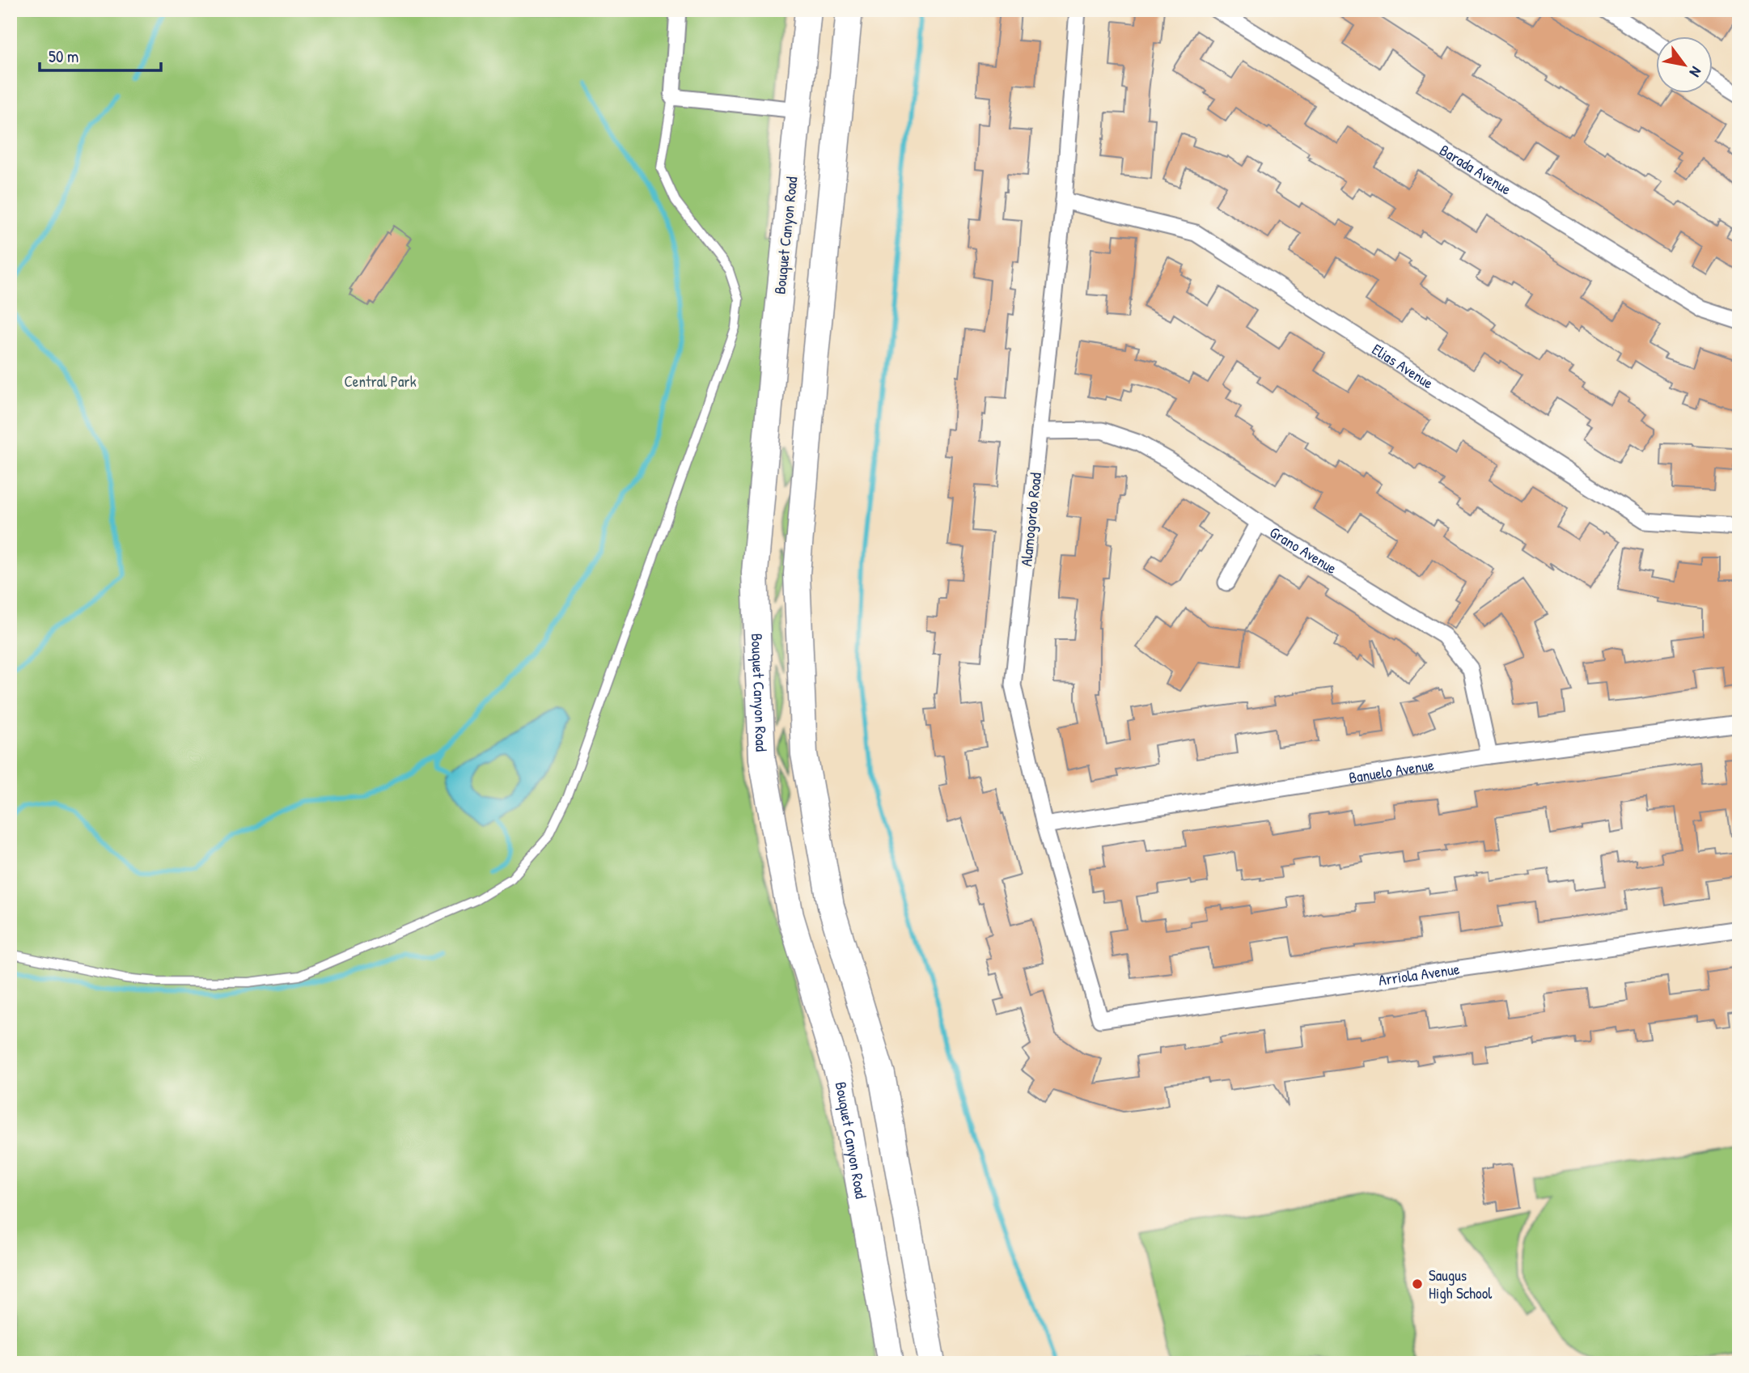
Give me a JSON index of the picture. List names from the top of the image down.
{
  "streets": {
    "main road": ["Bouquet Canyon Road"],
    "street": [
      "Barada Avenue",
      "Elias Avenue",
      "Alamogordo Road",
      "Grano Avenue",
      "Banuelo Avenue",
      "Arriola Avenue"
    ]
  },
  "crossings": [
    ["Elias Avenue", "Alamogordo Road"],
    ["Alamogordo Road", "Grano Avenue"],
    ["Alamogordo Road", "Banuelo Avenue"],
    ["Alamogordo Road", "Arriola Avenue"],
    ["Grano Avenue", "Banuelo Avenue"]
  ],
  "parks": ["Central Park"],
  "places": ["Saugus High School"],
  "scale_bar": "50 m",
  "north": "bottom right"
}
